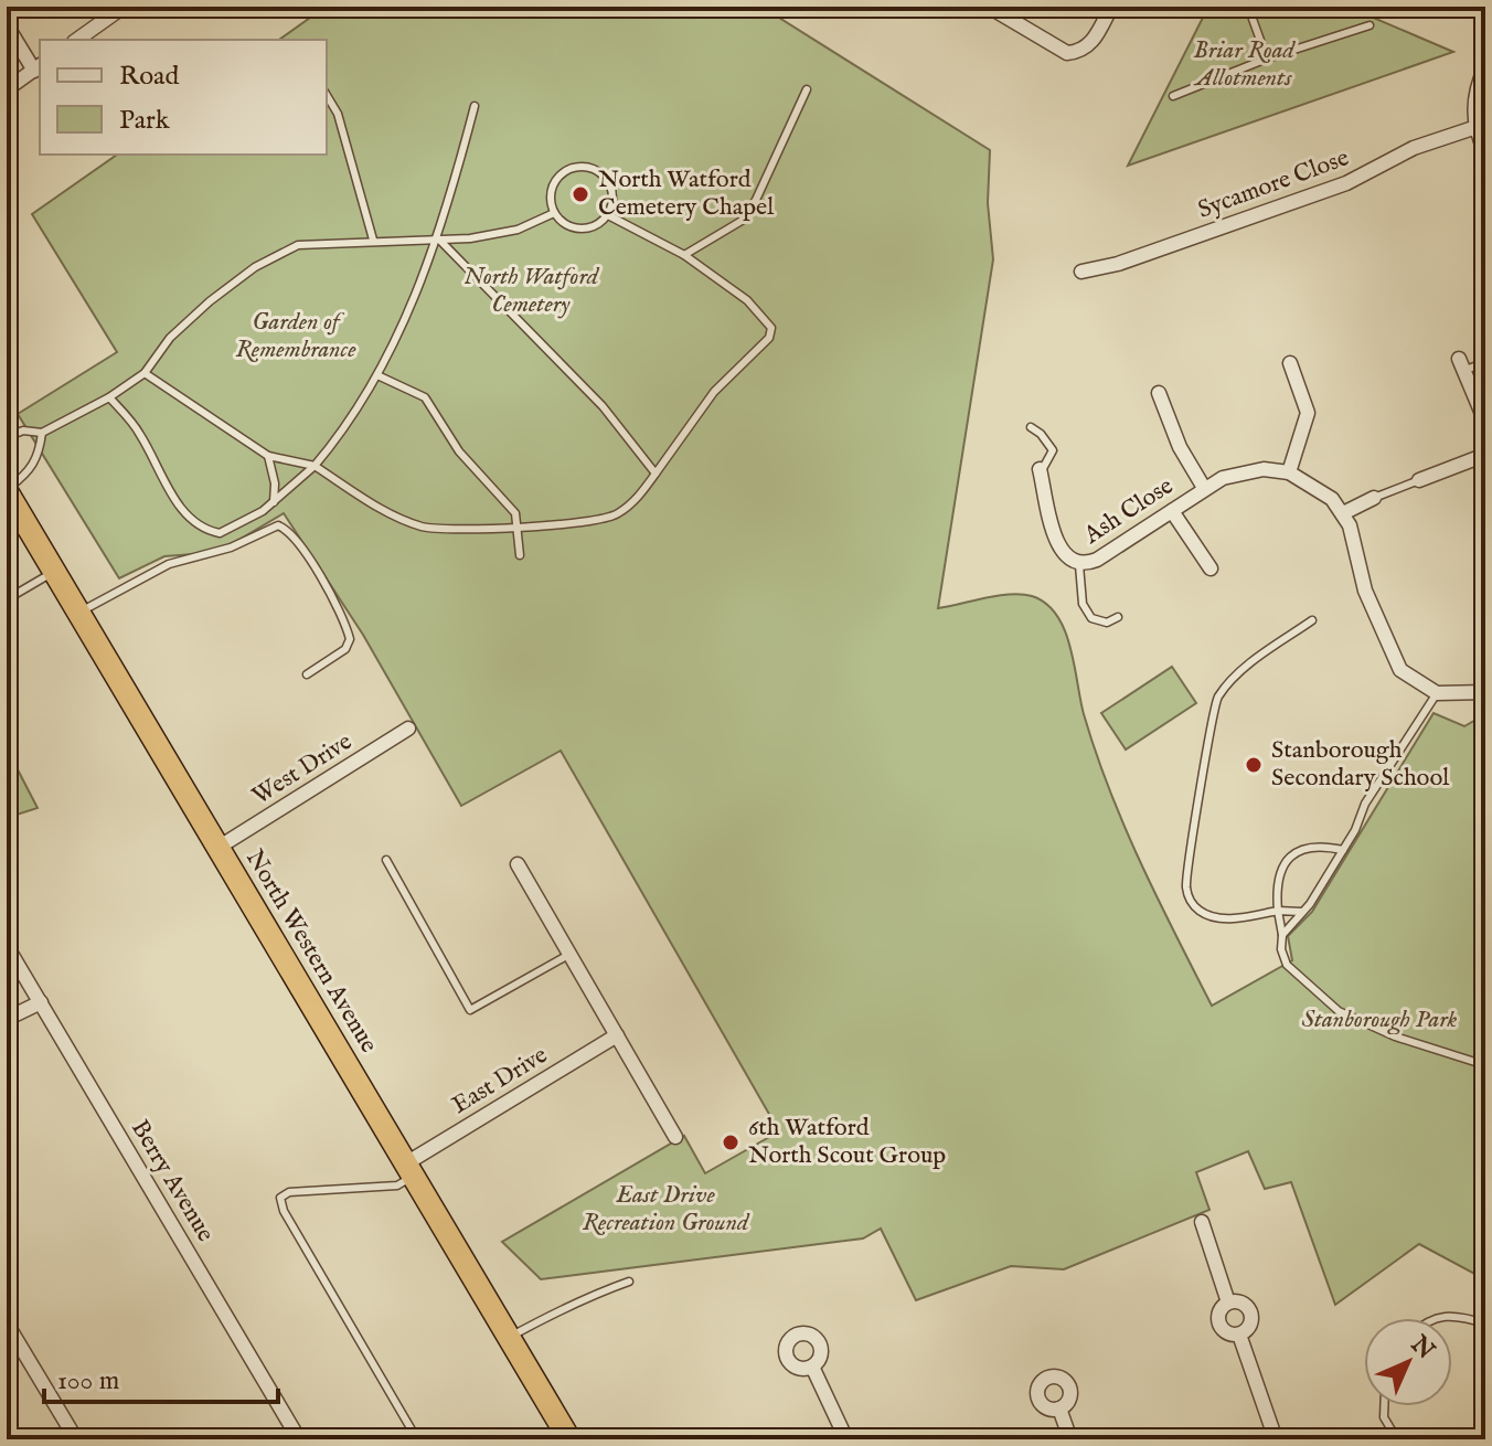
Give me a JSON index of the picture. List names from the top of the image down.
{
  "streets": {
    "highway": ["North Western Avenue"],
    "street": [
      "Sycamore Close",
      "Ash Close",
      "West Drive",
      "East Drive",
      "Berry Avenue"
    ]
  },
  "crossings": [
    ["West Drive", "North Western Avenue"],
    ["North Western Avenue", "East Drive"]
  ],
  "parks": [
    "Briar Road Allotments",
    "North Watford Cemetery",
    "Garden of Remembrance",
    "Stanborough Park",
    "East Drive Recreation Ground"
  ],
  "places": ["North Watford Cemetery Chapel", "Stanborough Secondary School", "6th Watford North Scout Group"],
  "legend": ["Road", "Park"],
  "scale_bar": "100 m",
  "north": "top right"
}
